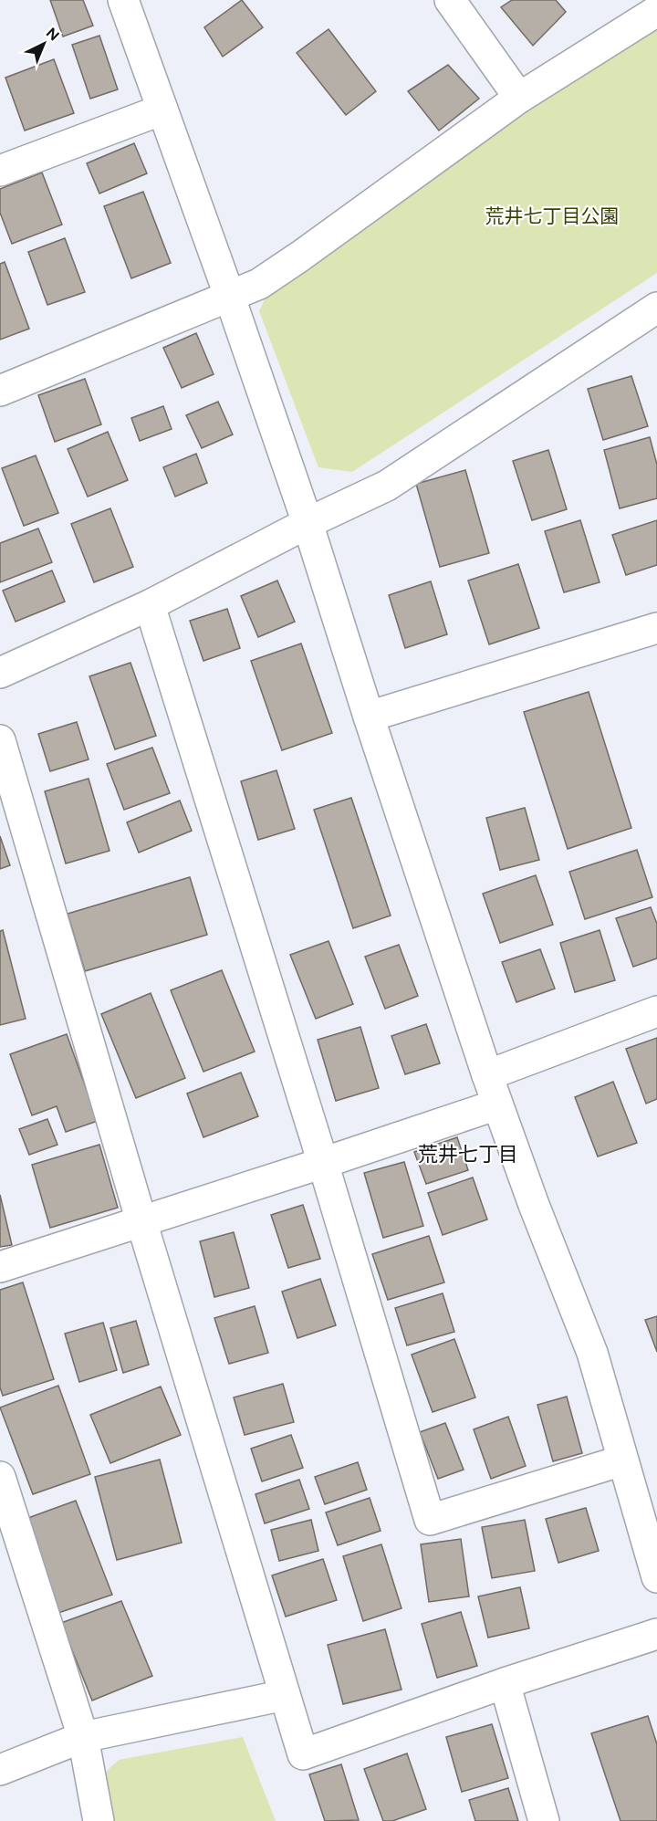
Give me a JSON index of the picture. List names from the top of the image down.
{
  "districts": ["荒井七丁目"],
  "parks": ["荒井七丁目公園"],
  "north": "top right"
}
